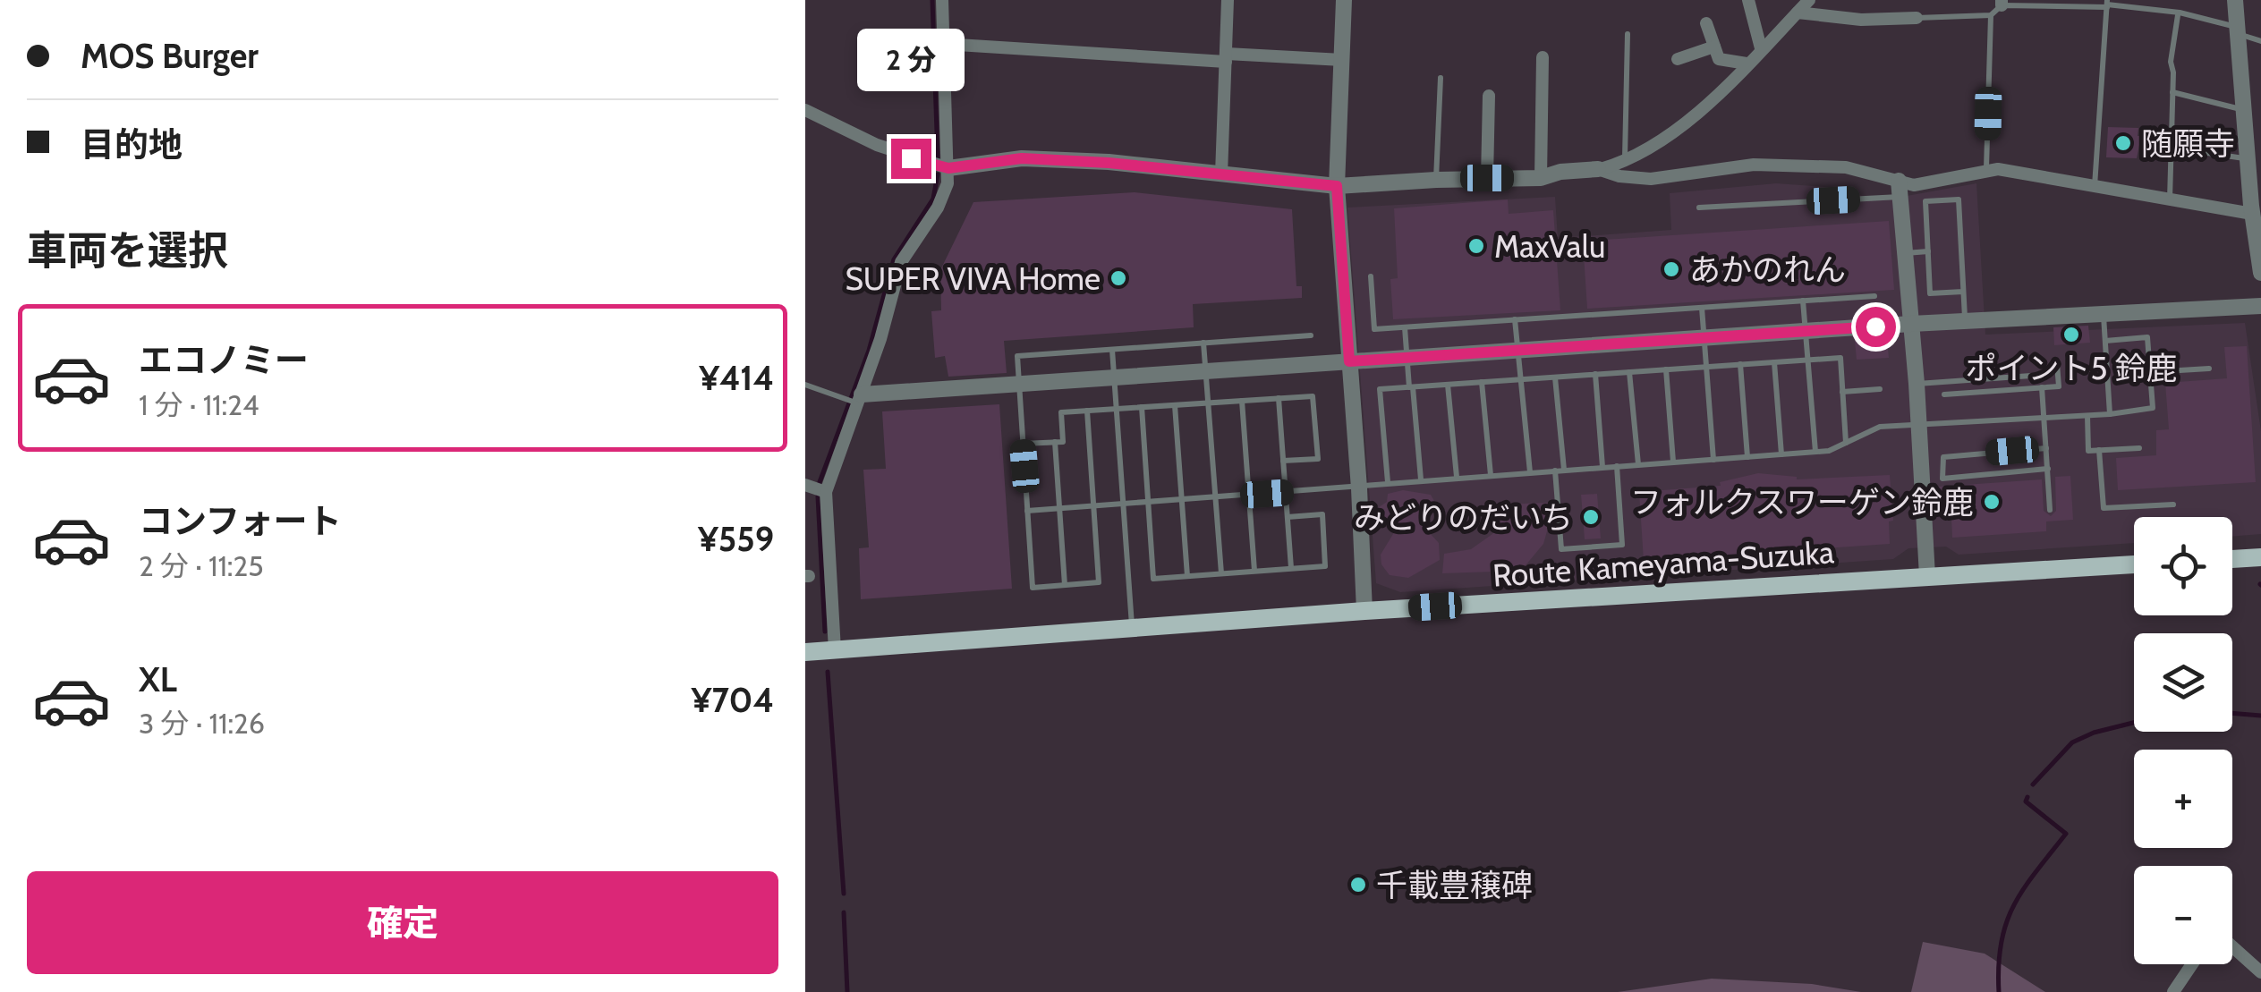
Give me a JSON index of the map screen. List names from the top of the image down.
{
  "streets": {
    "main road": ["Route Kameyama-Suzuka"]
  },
  "places": [
    "随願寺",
    "MaxValu",
    "あかのれん",
    "SUPER VIVA Home",
    "ポイント5 鈴鹿",
    "フォルクスワーゲン鈴鹿",
    "みどりのだいち",
    "千載豊穣碑"
  ],
  "page": {
    "banner": ["MOS Burger", "目的地"],
    "bubble": "2 分",
    "heading": "車両を選択",
    "list": [
      {
        "name": "エコノミー",
        "note": "1 分 · 11:24",
        "value": "¥414"
      },
      {
        "name": "コンフォート",
        "note": "2 分 · 11:25",
        "value": "¥559"
      },
      {
        "name": "XL",
        "note": "3 分 · 11:26",
        "value": "¥704"
      }
    ],
    "map_buttons": ["+", "−"],
    "buttons": "確定"
  }
}
